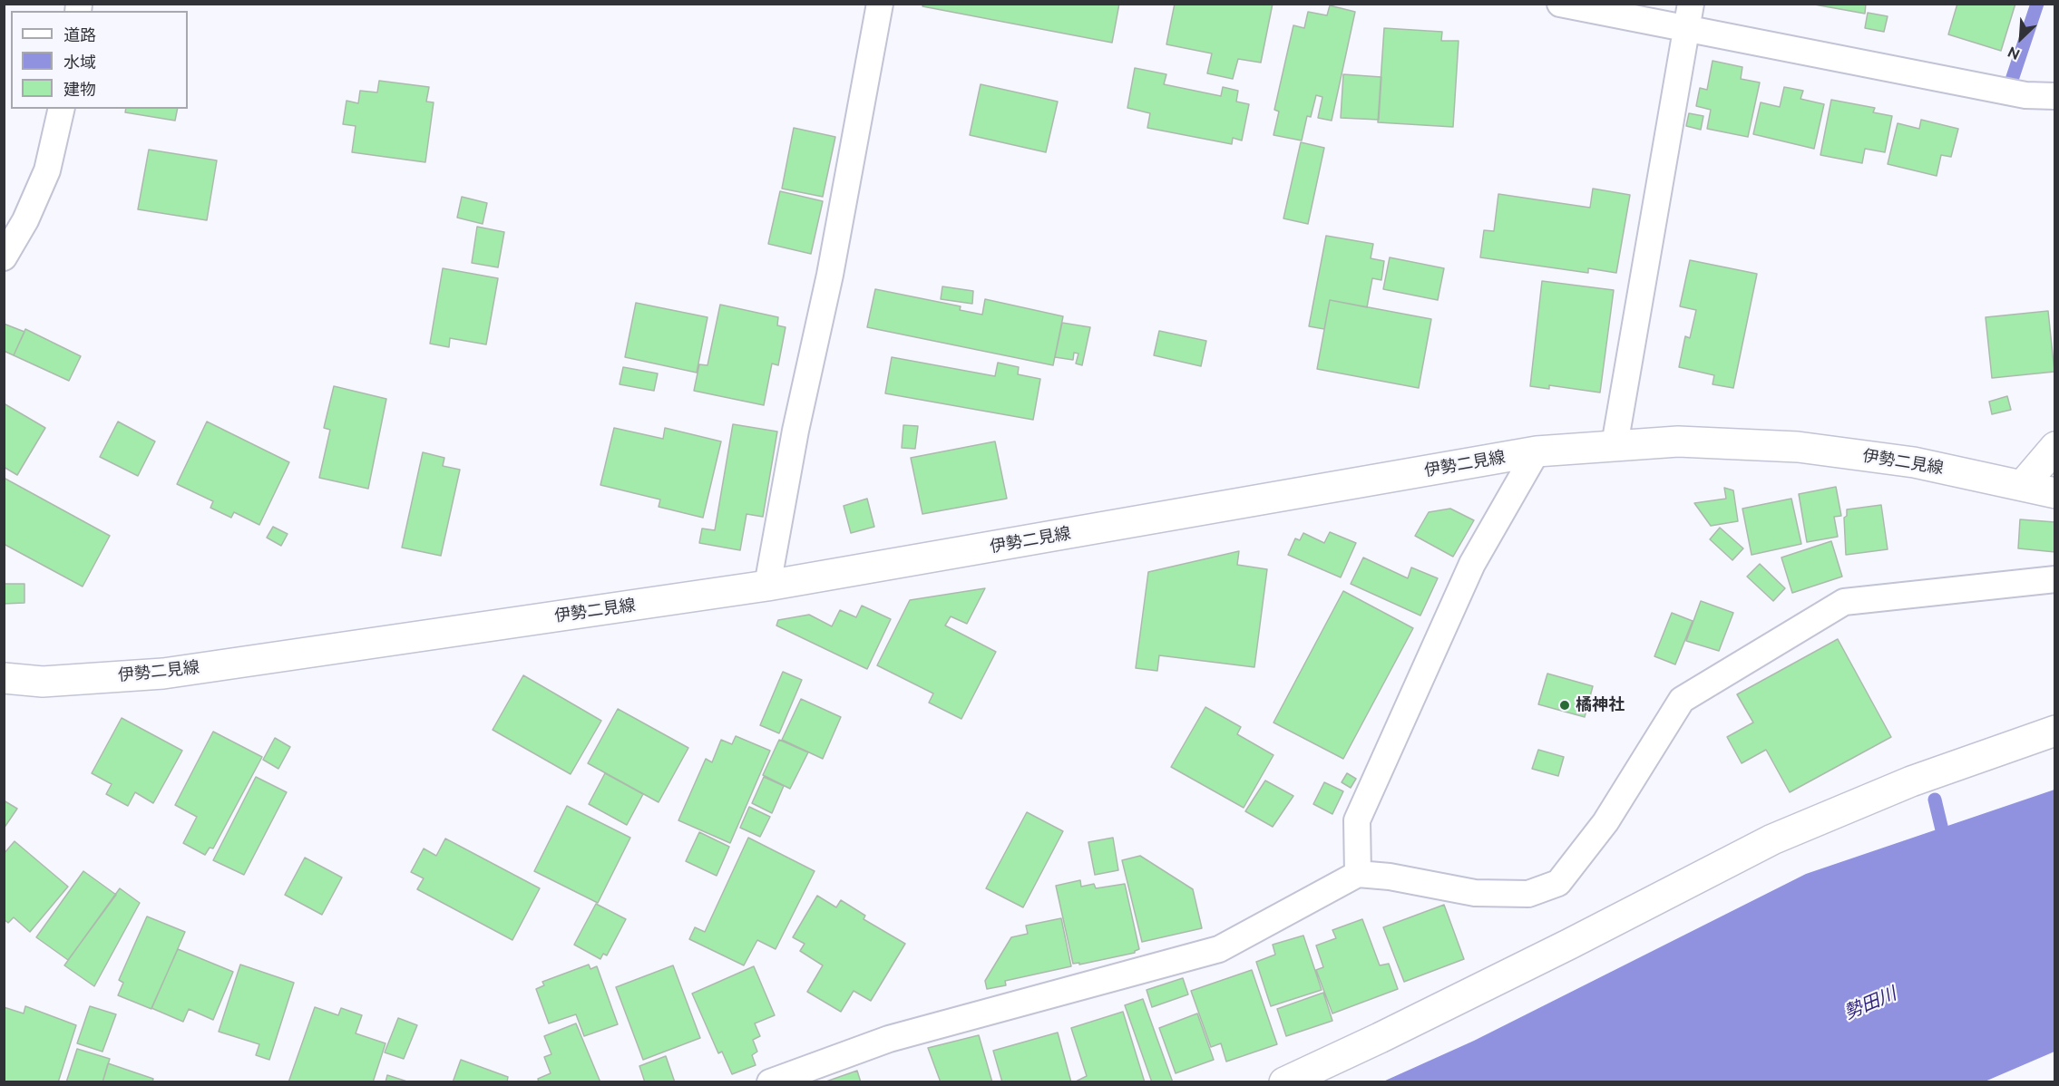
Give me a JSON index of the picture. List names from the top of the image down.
{
  "streets": {
    "main road": ["伊勢二見線"]
  },
  "water": ["勢田川"],
  "places": ["橘神社"],
  "legend": ["道路", "水域", "建物"],
  "north": "bottom left"
}
